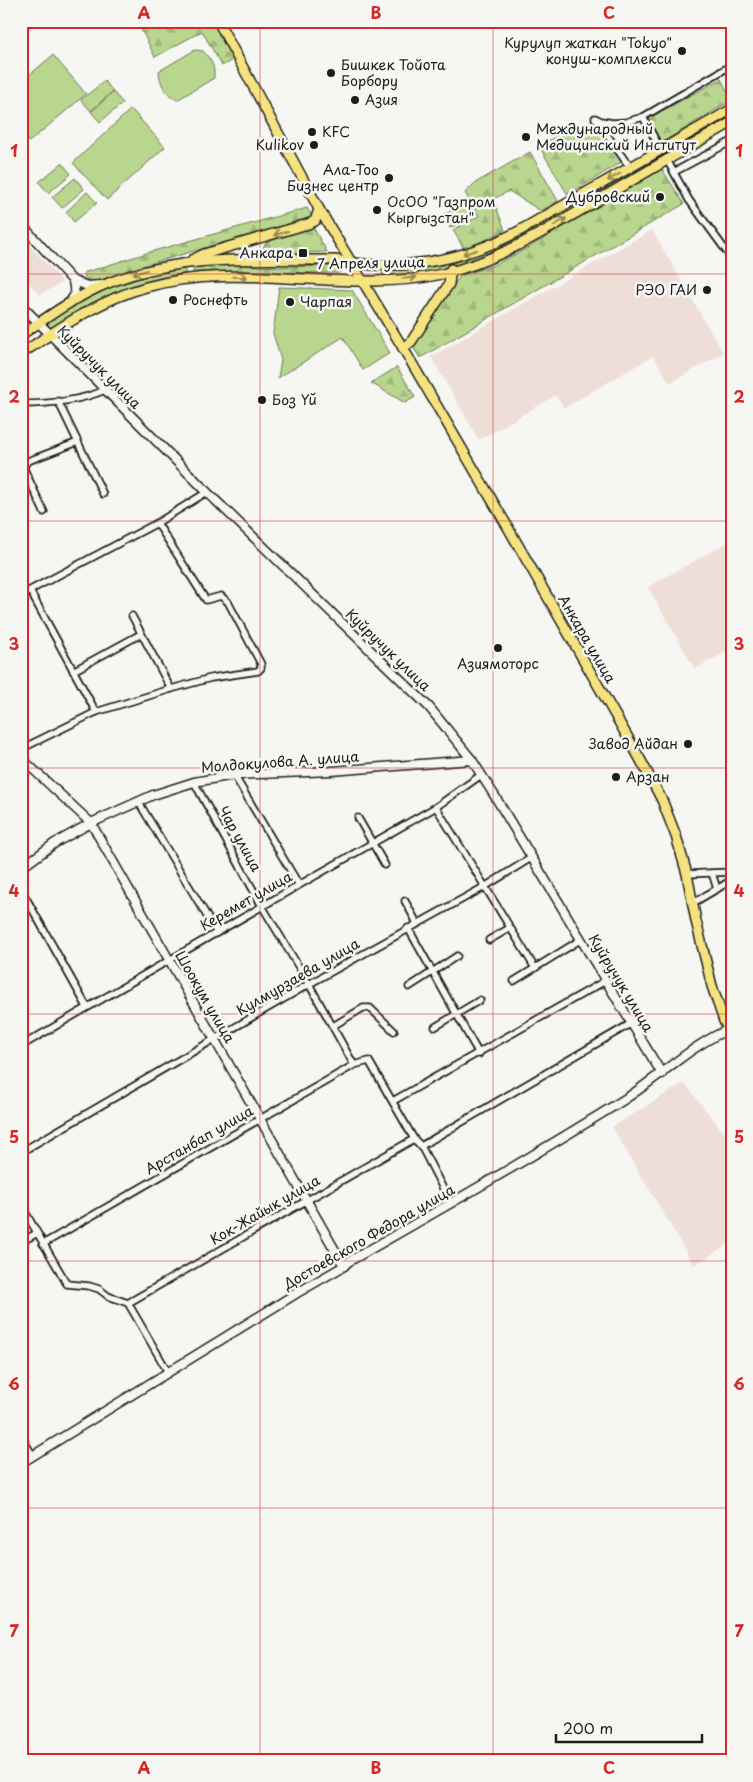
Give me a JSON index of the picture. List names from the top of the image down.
{
  "streets": {
    "main road": ["7 Апреля улица", "Анкара улица"],
    "street": [
      "Куйручук улица",
      "Молдокулова А. улица",
      "Чар улица",
      "Керемет улица",
      "Кулмурзаева улица",
      "Шоокум улица",
      "Арстанбап улица",
      "Кок-Жайык улица",
      "Достоевского Федора улица"
    ]
  },
  "crossings": [
    ["7 Апреля улица", "Куйручук улица"],
    ["7 Апреля улица", "Анкара улица"],
    ["Куйручук улица", "Молдокулова А. улица"],
    ["Куйручук улица", "Керемет улица"],
    ["Куйручук улица", "Кулмурзаева улица"],
    ["Куйручук улица", "Достоевского Федора улица"],
    ["Анкара улица", "Достоевского Федора улица"],
    ["Молдокулова А. улица", "Чар улица"],
    ["Молдокулова А. улица", "Шоокум улица"],
    ["Чар улица", "Керемет улица"],
    ["Чар улица", "Кулмурзаева улица"],
    ["Чар улица", "Арстанбап улица"],
    ["Керемет улица", "Шоокум улица"],
    ["Кулмурзаева улица", "Шоокум улица"],
    ["Шоокум улица", "Арстанбап улица"],
    ["Шоокум улица", "Кок-Жайык улица"],
    ["Шоокум улица", "Достоевского Федора улица"]
  ],
  "places": {
    "other": [
      "Курулуп жаткан \"Tokyo\" конуш-комплекси",
      "Бишкек Тойота Борбору",
      "Азия",
      "KFC",
      "Международный Медицинский Институт",
      "Kulikov",
      "Ала-Тоо Бизнес центр",
      "Дубровский",
      "ОсОО \"Газпром Кыргызстан\"",
      "РЭО ГАИ",
      "Роснефть",
      "Чарпая",
      "Боз Үй",
      "Азиямоторс",
      "Завод Айдан",
      "Арзан"
    ],
    "transit": ["Анкара"]
  },
  "scale_bar": "200 m",
  "grid": {
    "columns": ["A", "B", "C"],
    "rows": [
      "1",
      "2",
      "3",
      "4",
      "5",
      "6",
      "7"
    ]
  }
}
